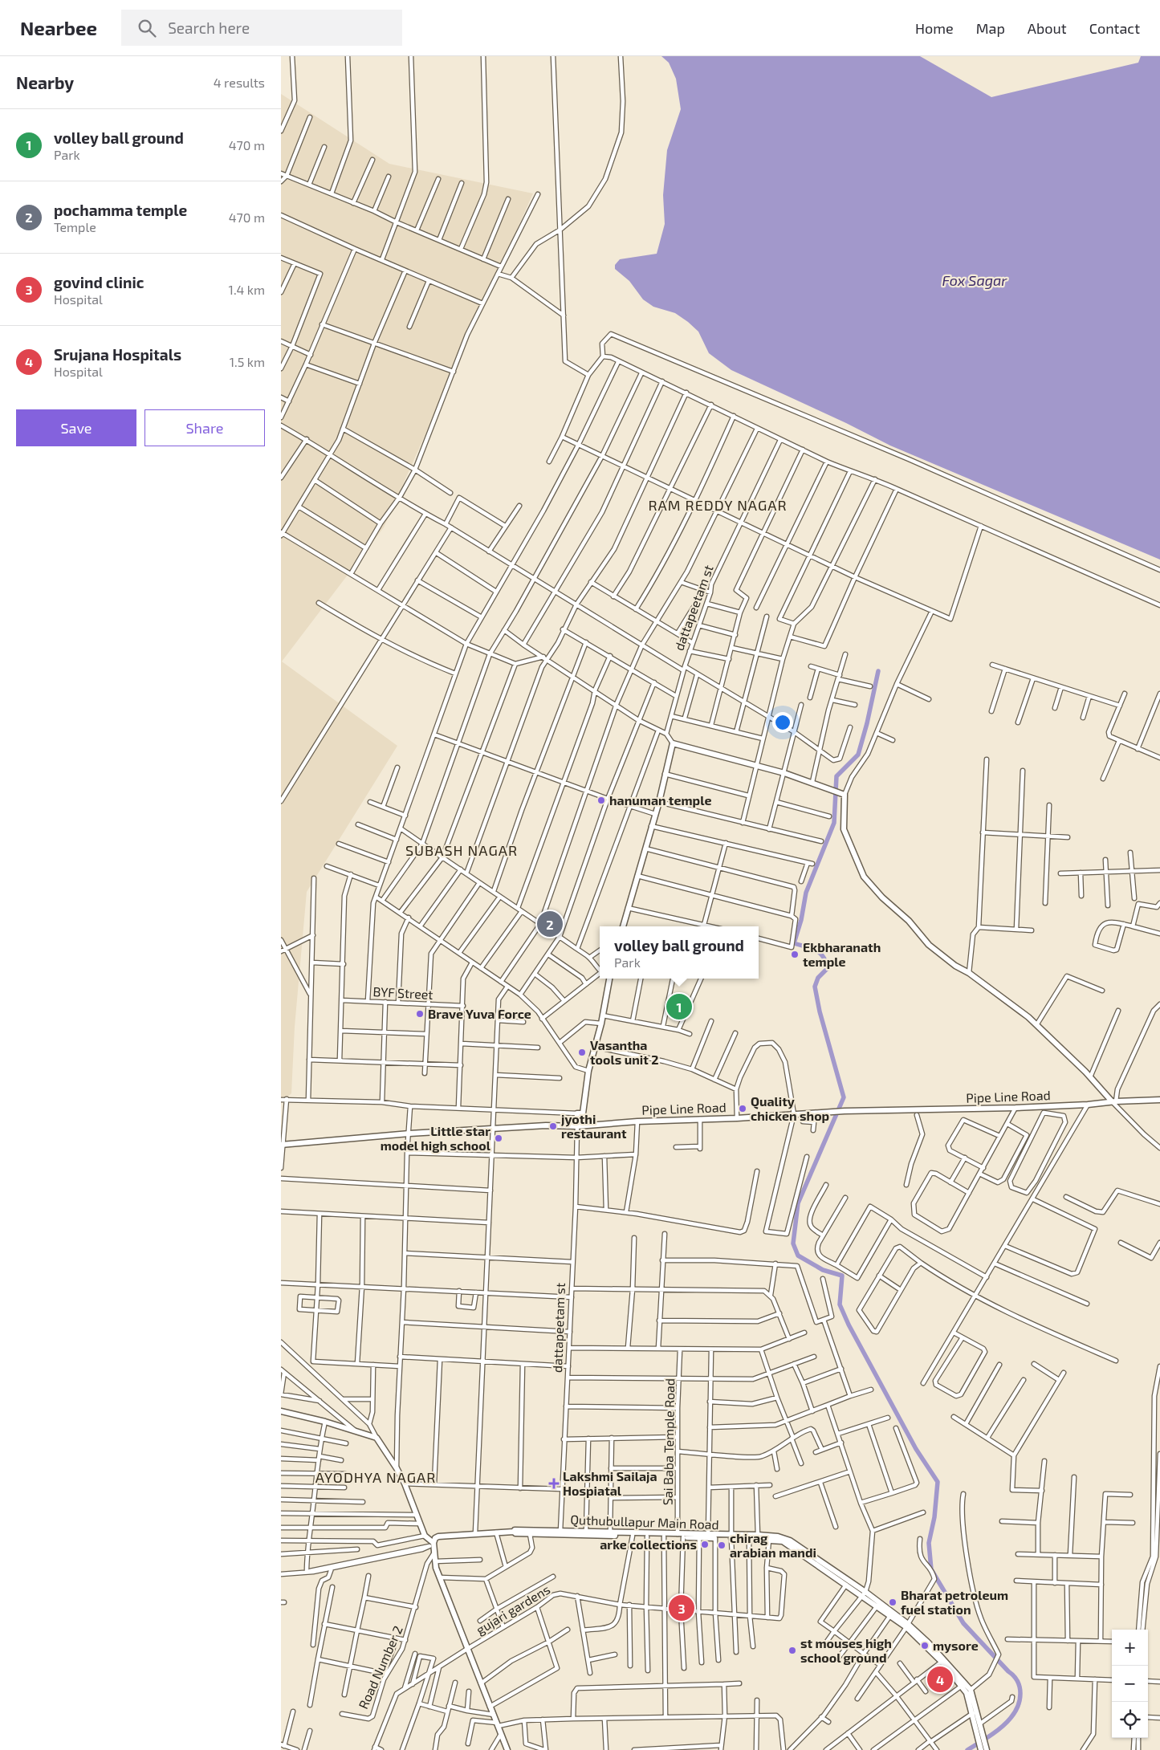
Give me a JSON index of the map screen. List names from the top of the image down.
{
  "streets": {
    "street": [
      "dattapeetam st",
      "BYF Street",
      "Pipe Line Road",
      "Sai Baba Temple Road",
      "Quthubullapur Main Road",
      "gujari gardens",
      "Road Number 2"
    ]
  },
  "crossings": [
    ["dattapeetam st", "Pipe Line Road"],
    ["dattapeetam st", "Quthubullapur Main Road"],
    ["Sai Baba Temple Road", "Quthubullapur Main Road"]
  ],
  "districts": ["RAM REDDY NAGAR", "SUBASH NAGAR", "AYODHYA NAGAR"],
  "water": ["Fox Sagar"],
  "places": {
    "other": [
      "hanuman temple",
      "Ekbharanath temple",
      "Brave Yuva Force",
      "Vasantha tools unit 2",
      "Quality chicken shop",
      "jyothi restaurant",
      "Little star model high school",
      "arke collections",
      "chirag arabian mandi",
      "Bharat petroleum fuel station",
      "mysore",
      "st mouses high school ground"
    ],
    "health": ["Lakshmi Sailaja Hospiatal"]
  },
  "page": {
    "header": "Nearbee",
    "search": "Search here",
    "nav": [
      "Home",
      "Map",
      "About",
      "Contact"
    ],
    "heading": ["Nearby", "4 results"],
    "list": [
      {
        "mark": "1",
        "name": "volley ball ground",
        "note": "Park",
        "value": "470 m"
      },
      {
        "mark": "2",
        "name": "pochamma temple",
        "note": "Temple",
        "value": "470 m"
      },
      {
        "mark": "3",
        "name": "govind clinic",
        "note": "Hospital",
        "value": "1.4 km"
      },
      {
        "mark": "4",
        "name": "Srujana Hospitals",
        "note": "Hospital",
        "value": "1.5 km"
      }
    ],
    "buttons": ["Save", "Share"],
    "pins": [
      "2",
      "1",
      "3",
      "4"
    ],
    "popup": ["volley ball ground", "Park"],
    "map_buttons": ["+", "−"]
  }
}
